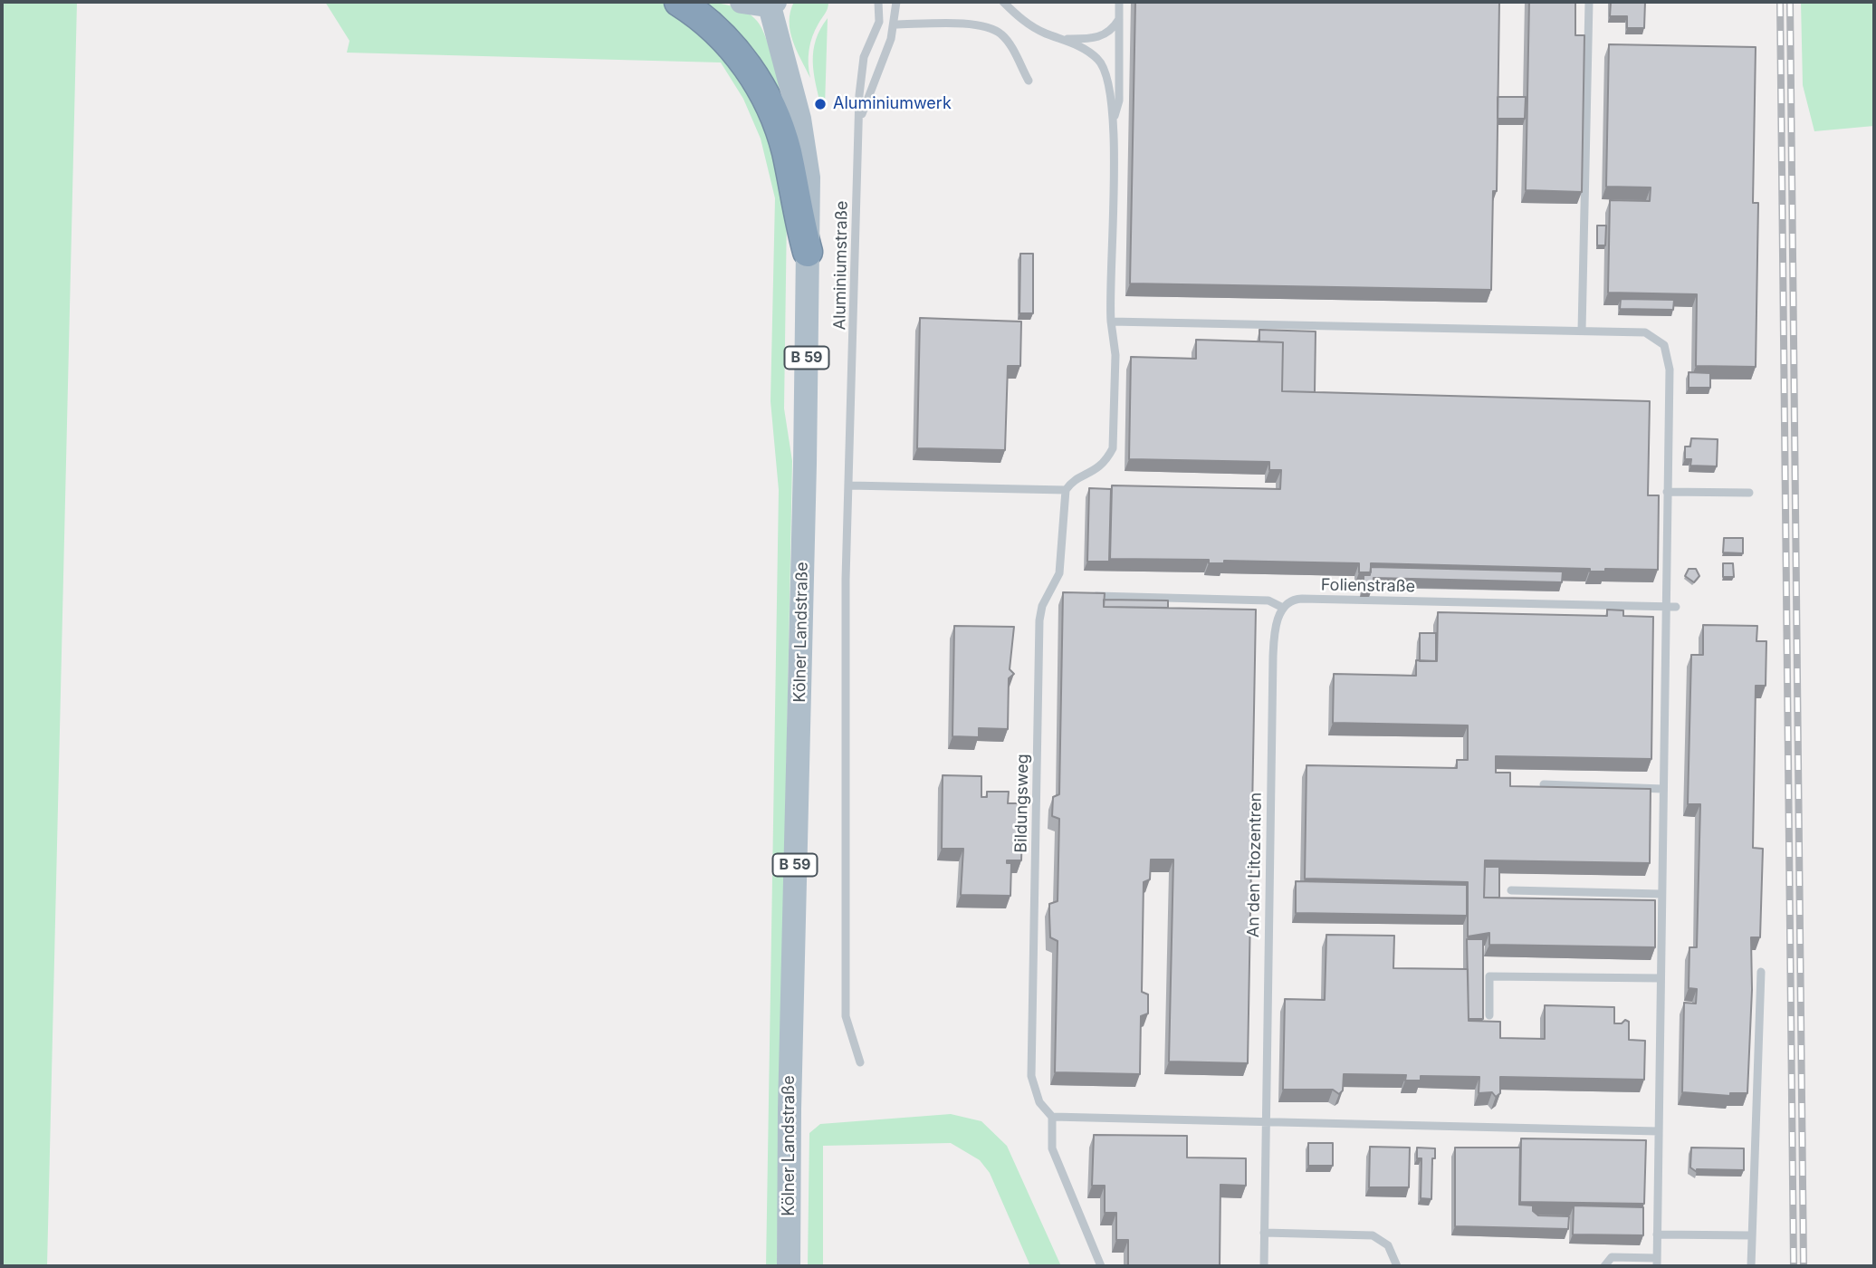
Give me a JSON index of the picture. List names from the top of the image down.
{
  "streets": {
    "main road": ["B 59", "Kölner Landstraße"],
    "lane": [
      "Aluminiumstraße",
      "Folienstraße",
      "Bildungsweg",
      "An den Litozentren"
    ]
  },
  "crossings": [
    ["Folienstraße", "An den Litozentren"]
  ],
  "places": ["Aluminiumwerk"]
}
